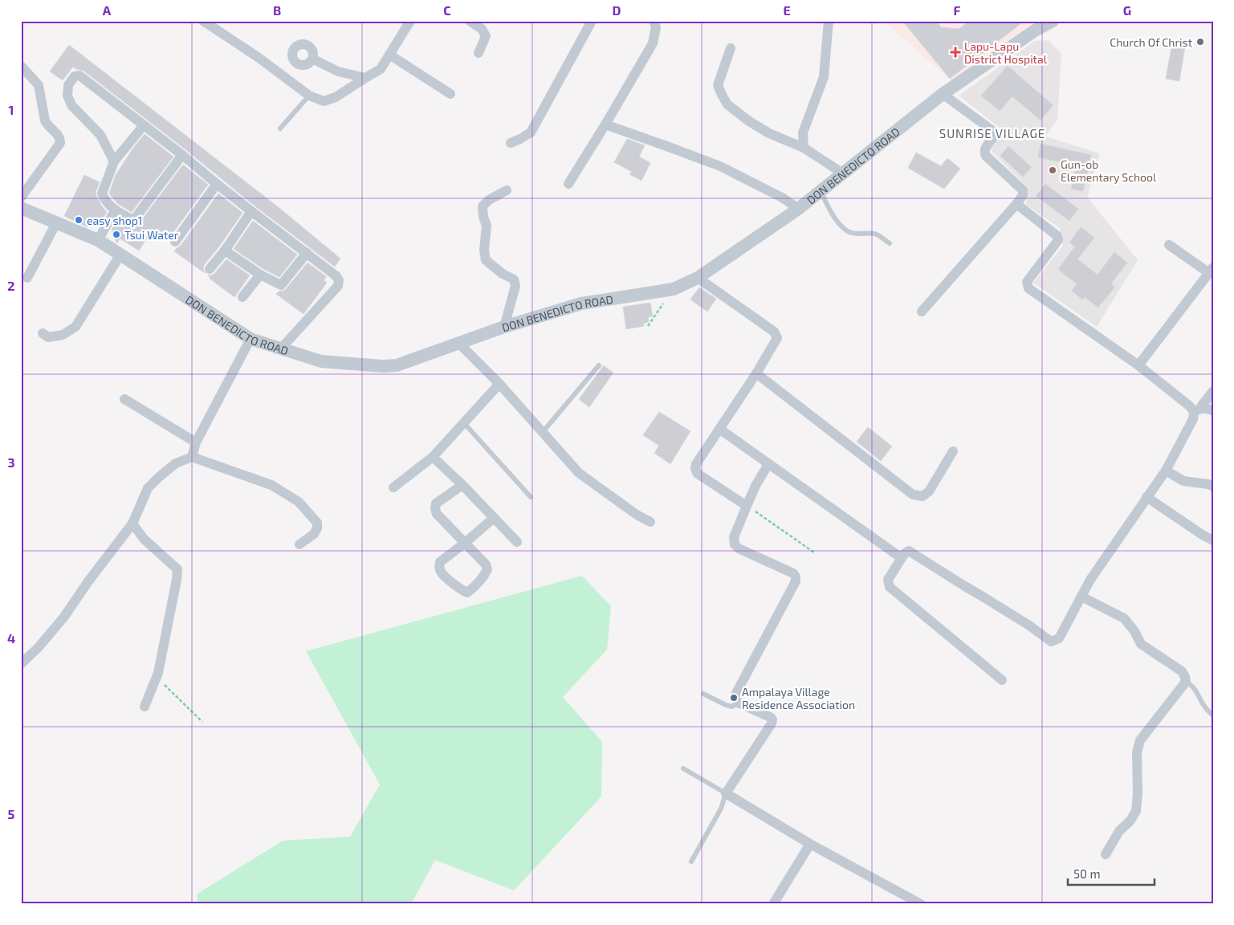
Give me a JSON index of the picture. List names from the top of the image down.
{
  "streets": {
    "street": ["DON BENEDICTO ROAD"]
  },
  "districts": ["SUNRISE VILLAGE"],
  "places": {
    "other": [
      "Church Of Christ",
      "Gun-ob Elementary School",
      "easy shop1",
      "Tsui Water",
      "Ampalaya Village Residence Association"
    ],
    "health": ["Lapu-Lapu District Hospital"]
  },
  "scale_bar": "50 m",
  "grid": {
    "columns": [
      "A",
      "B",
      "C",
      "D",
      "E",
      "F",
      "G"
    ],
    "rows": [
      "1",
      "2",
      "3",
      "4",
      "5"
    ]
  }
}
